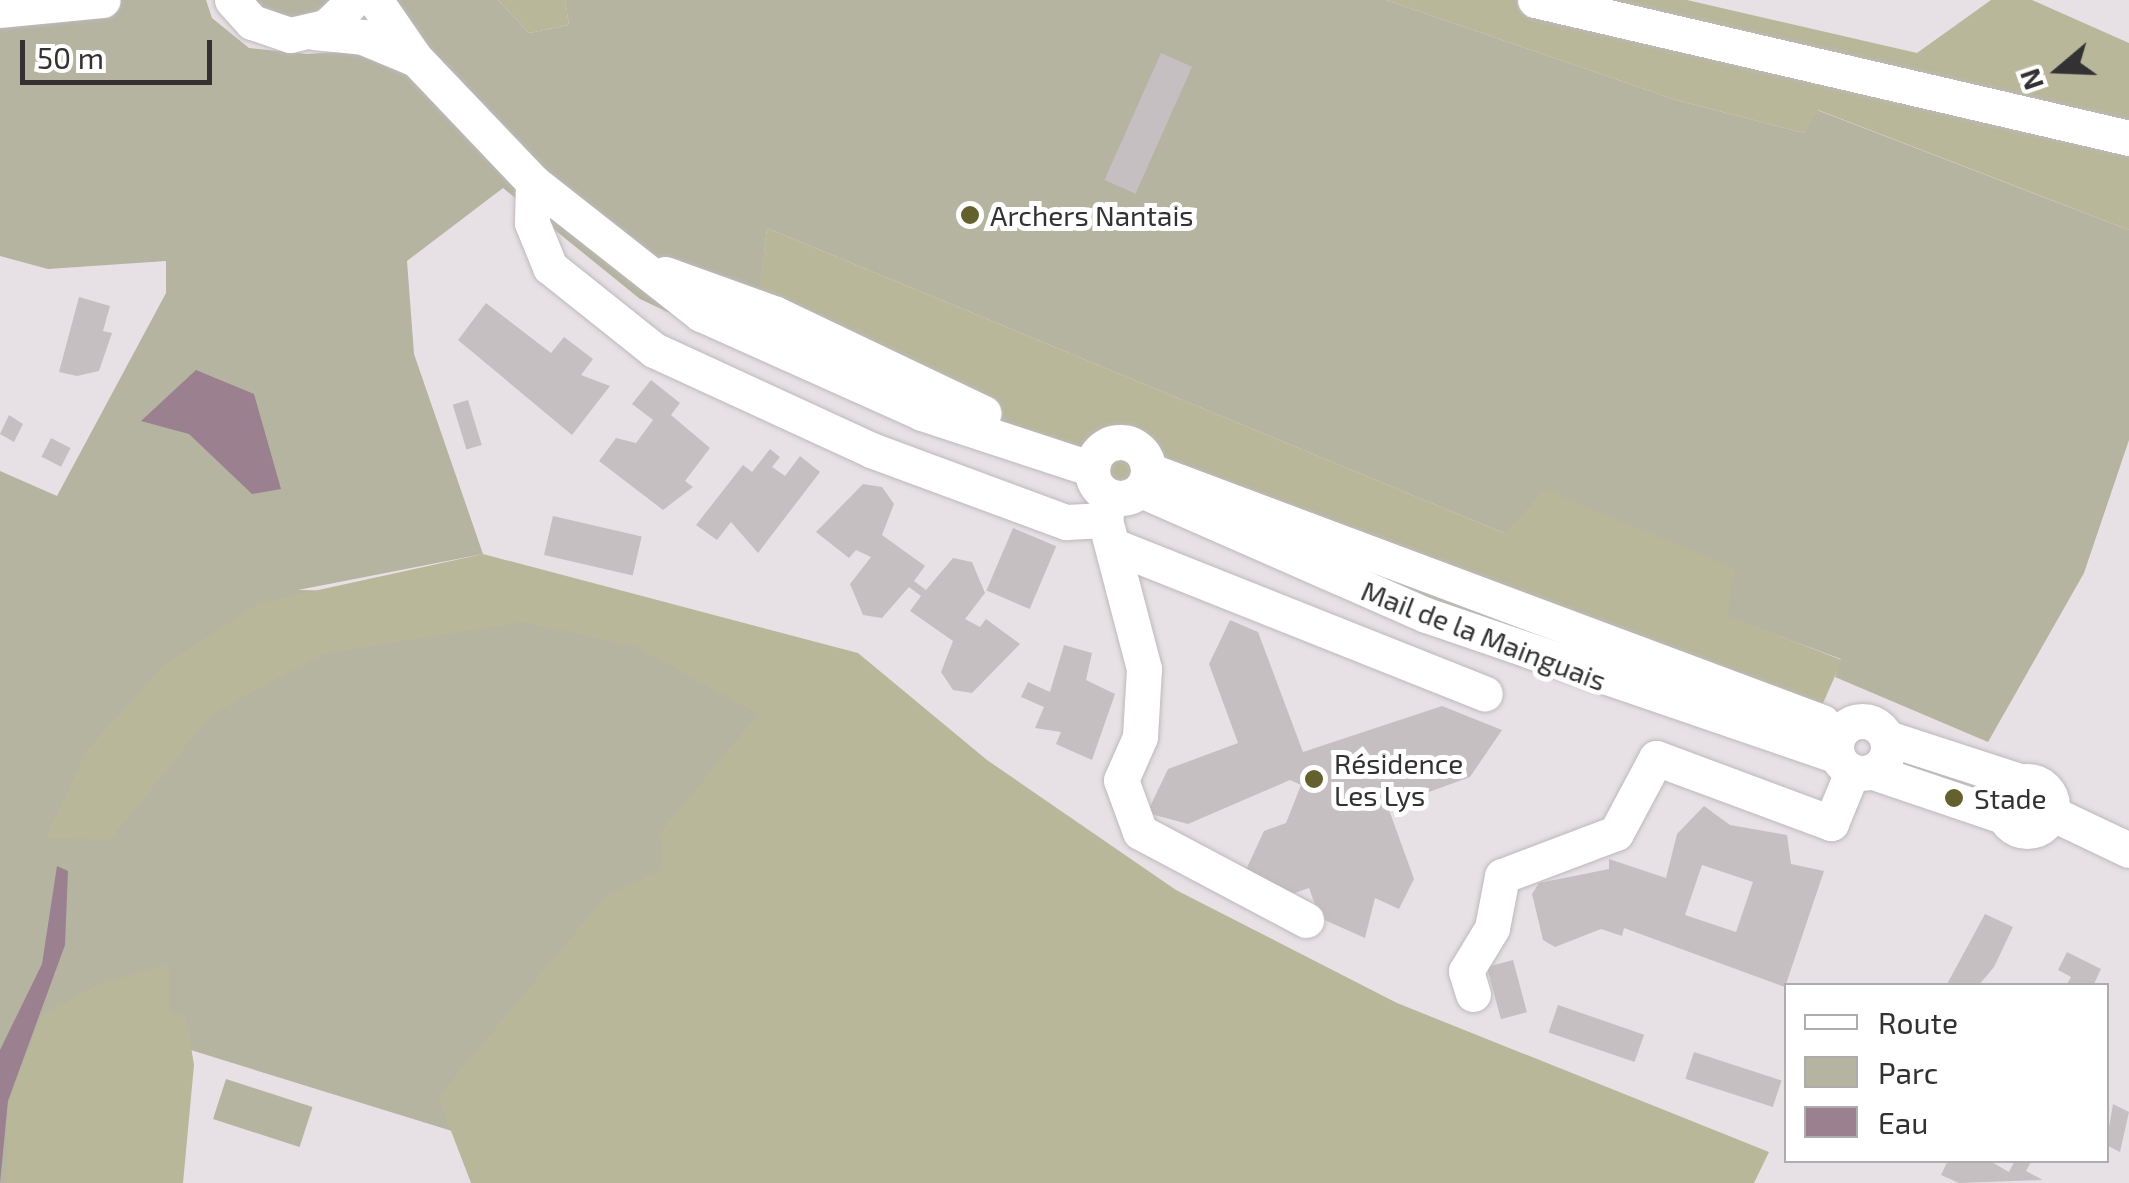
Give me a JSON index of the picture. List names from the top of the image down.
{
  "streets": {
    "street": ["Mail de la Mainguais"]
  },
  "places": ["Archers Nantais", "Résidence Les Lys", "Stade"],
  "legend": ["Route", "Parc", "Eau"],
  "scale_bar": "50 m",
  "north": "left"
}
